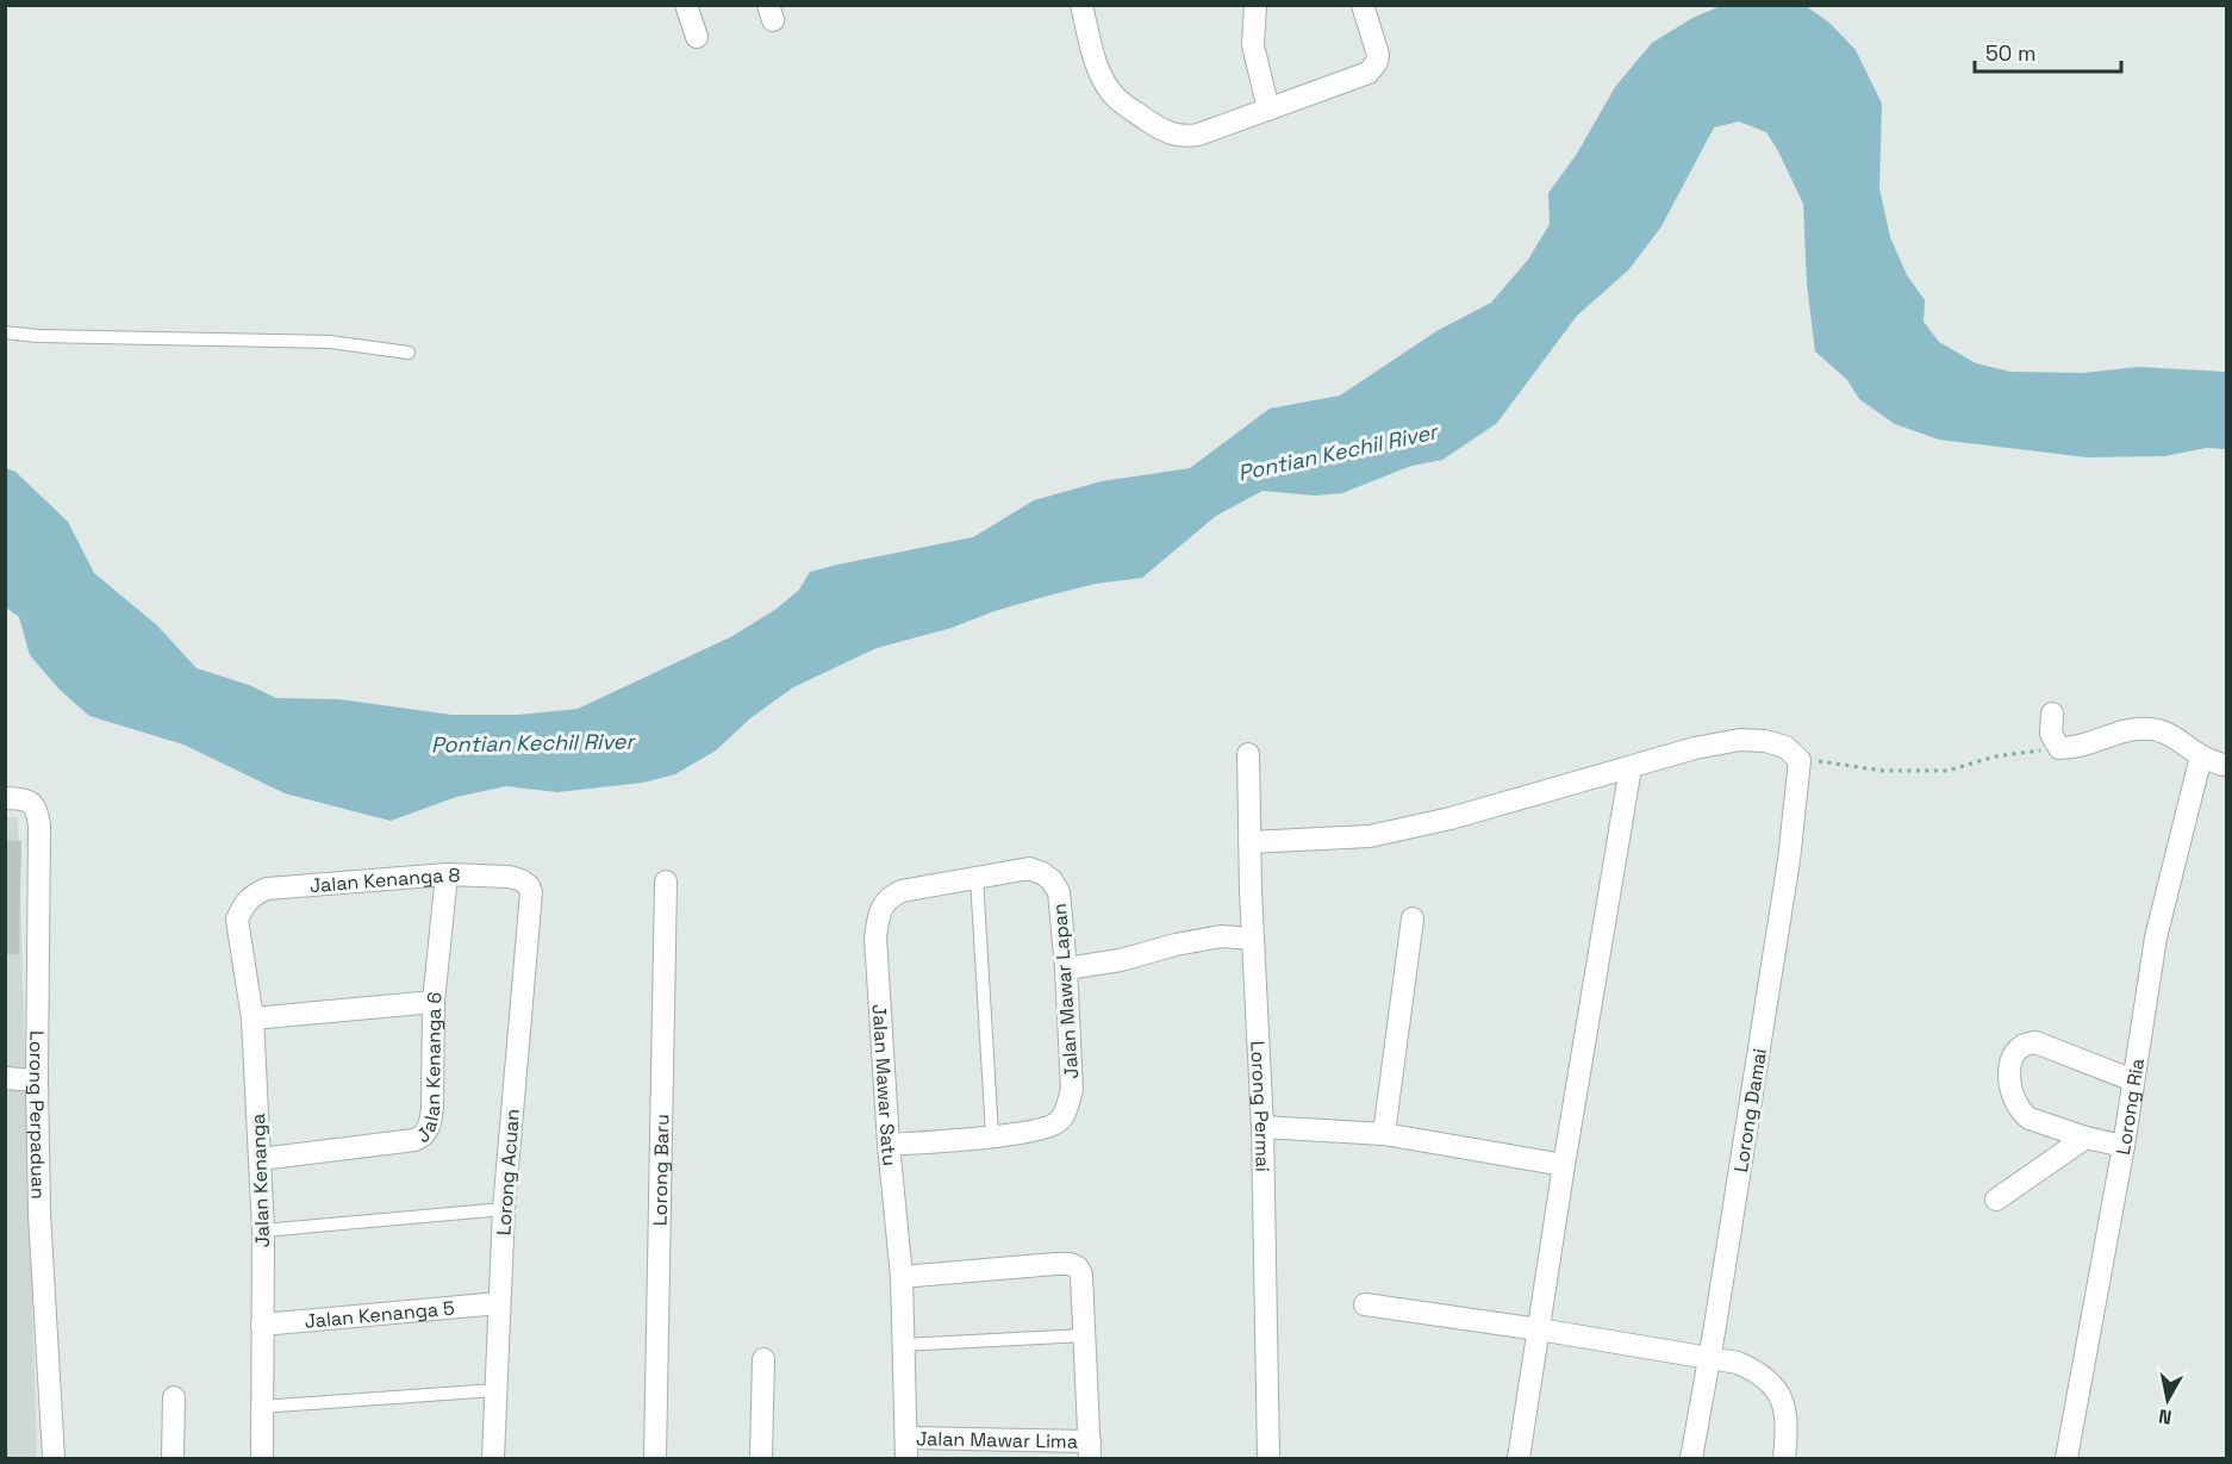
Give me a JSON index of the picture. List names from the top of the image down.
{
  "streets": {
    "street": [
      "Jalan Kenanga 8",
      "Jalan Mawar Lapan",
      "Jalan Kenanga 6",
      "Jalan Mawar Satu",
      "Lorong Permai",
      "Lorong Ria",
      "Lorong Damai",
      "Lorong Perpaduan",
      "Lorong Baru",
      "Lorong Acuan",
      "Jalan Kenanga",
      "Jalan Kenanga 5",
      "Jalan Mawar Lima"
    ]
  },
  "crossings": [
    ["Jalan Kenanga 8", "Jalan Kenanga 6"],
    ["Jalan Kenanga 8", "Lorong Acuan"],
    ["Jalan Kenanga 8", "Jalan Kenanga"],
    ["Jalan Mawar Lapan", "Jalan Mawar Satu"],
    ["Jalan Kenanga 6", "Jalan Kenanga"],
    ["Jalan Mawar Satu", "Jalan Mawar Lima"],
    ["Lorong Acuan", "Jalan Kenanga 5"],
    ["Jalan Kenanga", "Jalan Kenanga 5"]
  ],
  "water": ["Pontian Kechil River"],
  "scale_bar": "50 m",
  "north": "bottom"
}
